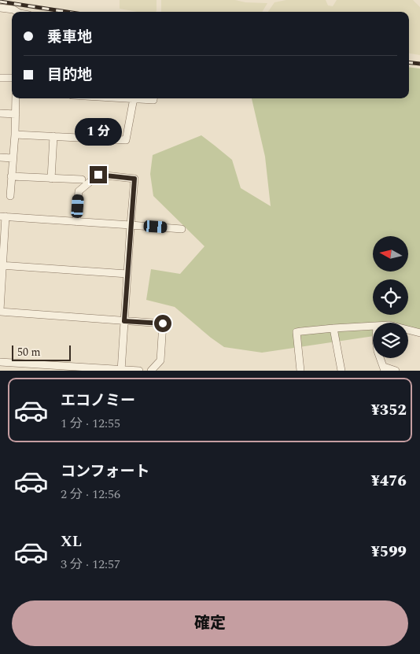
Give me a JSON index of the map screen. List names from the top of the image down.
{
  "scale_bar": "50 m",
  "north": "left",
  "page": {
    "banner": ["乗車地", "目的地"],
    "bubble": "1 分",
    "scale": "50 m",
    "list": [
      {
        "name": "エコノミー",
        "note": "1 分 · 12:55",
        "value": "¥352"
      },
      {
        "name": "コンフォート",
        "note": "2 分 · 12:56",
        "value": "¥476"
      },
      {
        "name": "XL",
        "note": "3 分 · 12:57",
        "value": "¥599"
      }
    ],
    "buttons": "確定"
  }
}
